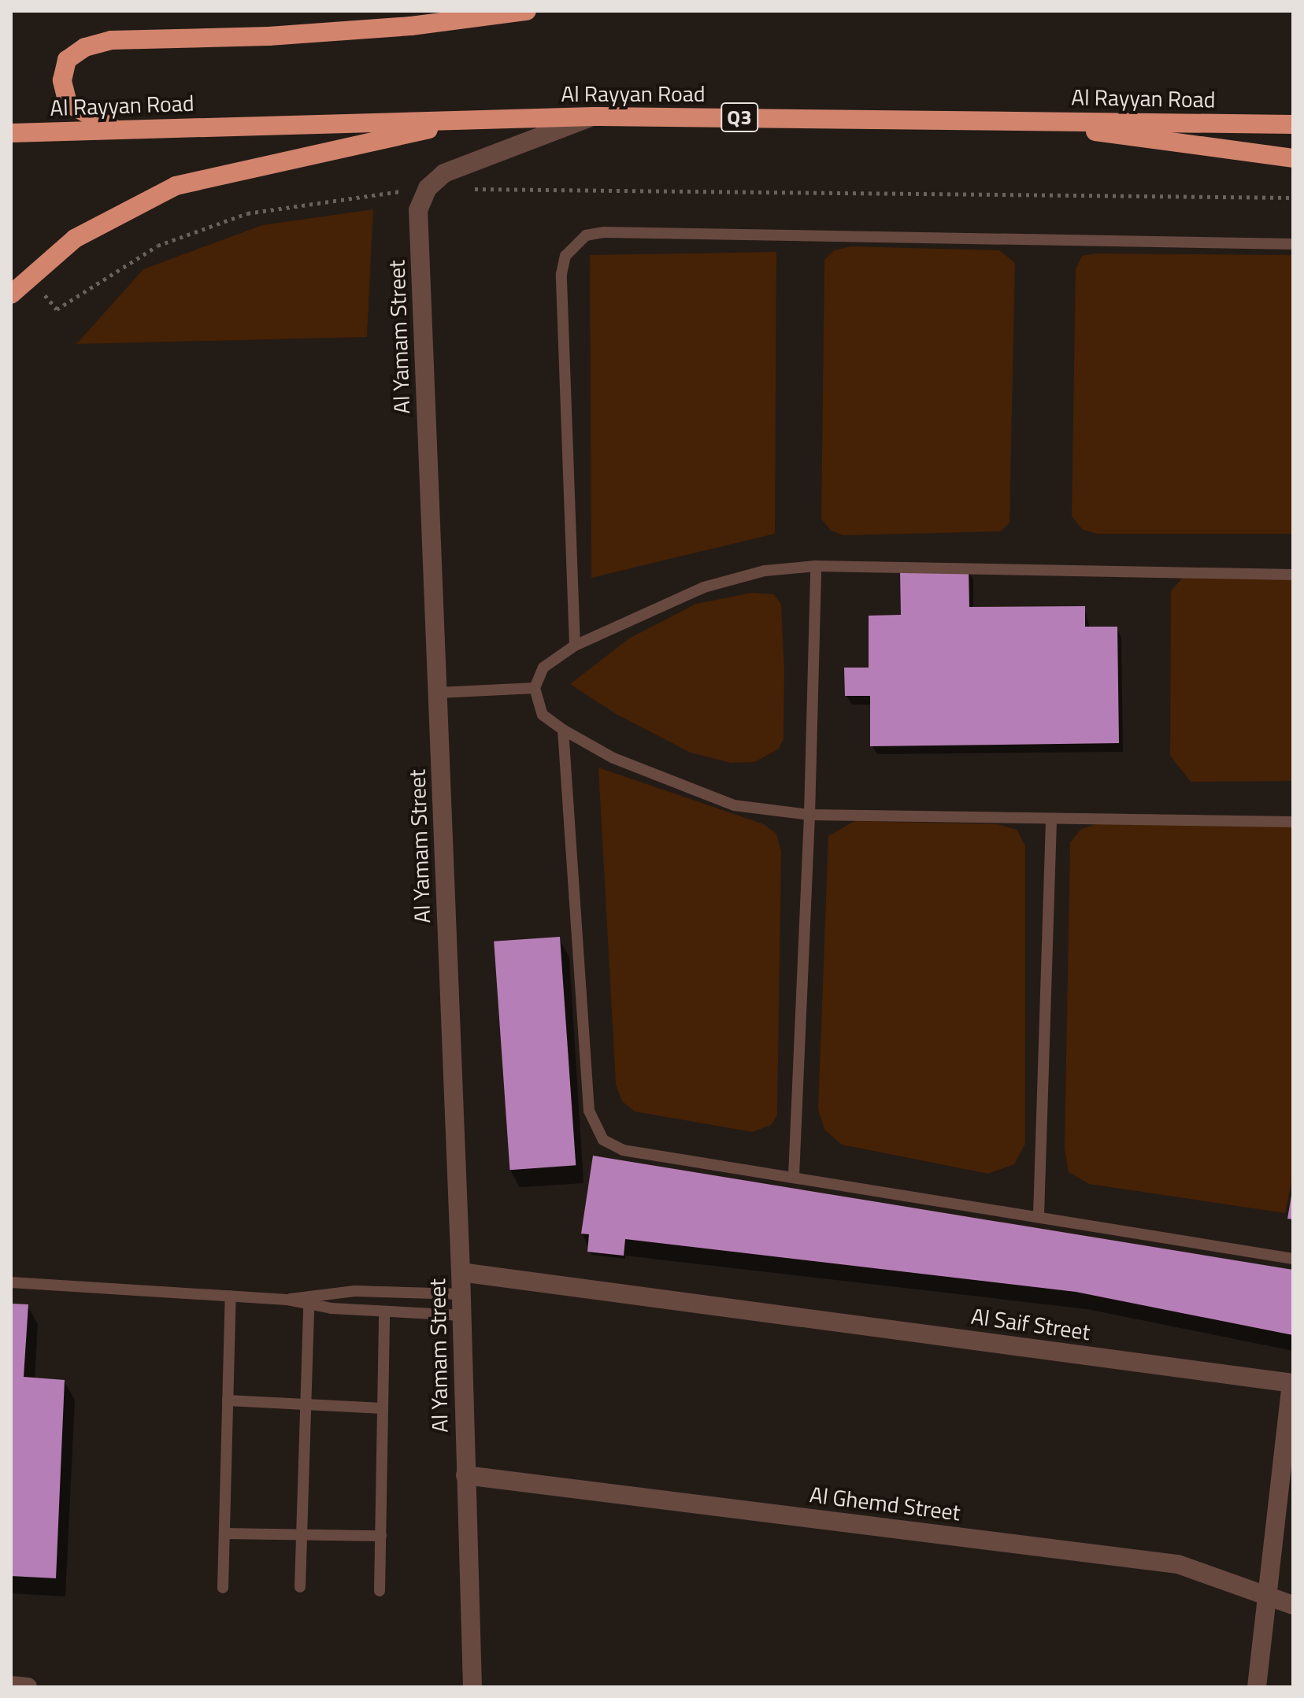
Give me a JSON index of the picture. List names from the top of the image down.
{
  "streets": {
    "highway": ["Al Rayyan Road", "Q3"],
    "street": ["Al Yamam Street", "Al Saif Street", "Al Ghemd Street"]
  },
  "crossings": [
    ["Al Yamam Street", "Al Saif Street"],
    ["Al Yamam Street", "Al Ghemd Street"],
    ["Al Saif Street", "Al Ghemd Street"]
  ]
}
